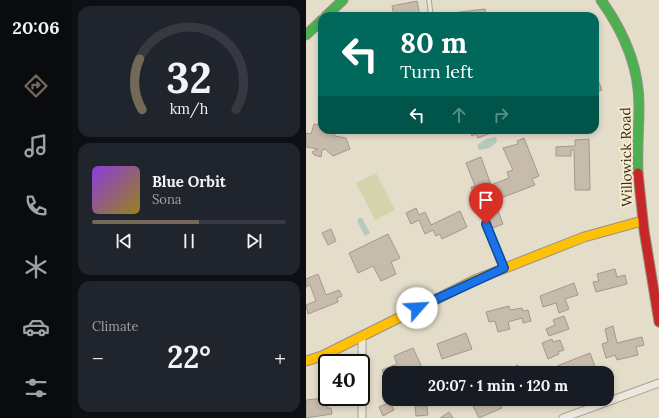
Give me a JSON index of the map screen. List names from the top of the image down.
{
  "streets": {
    "street": ["Willowick Road"]
  },
  "page": {
    "tabs": "20:06",
    "turn": ["80 m", "Turn left"],
    "song": ["Blue Orbit", "Sona"],
    "tile": "Climate",
    "heat": ["−", "22°", "+"],
    "limit": "40",
    "trip": "20:07 · 1 min · 120 m",
    "gauge": ["32", "km/h"]
  }
}
